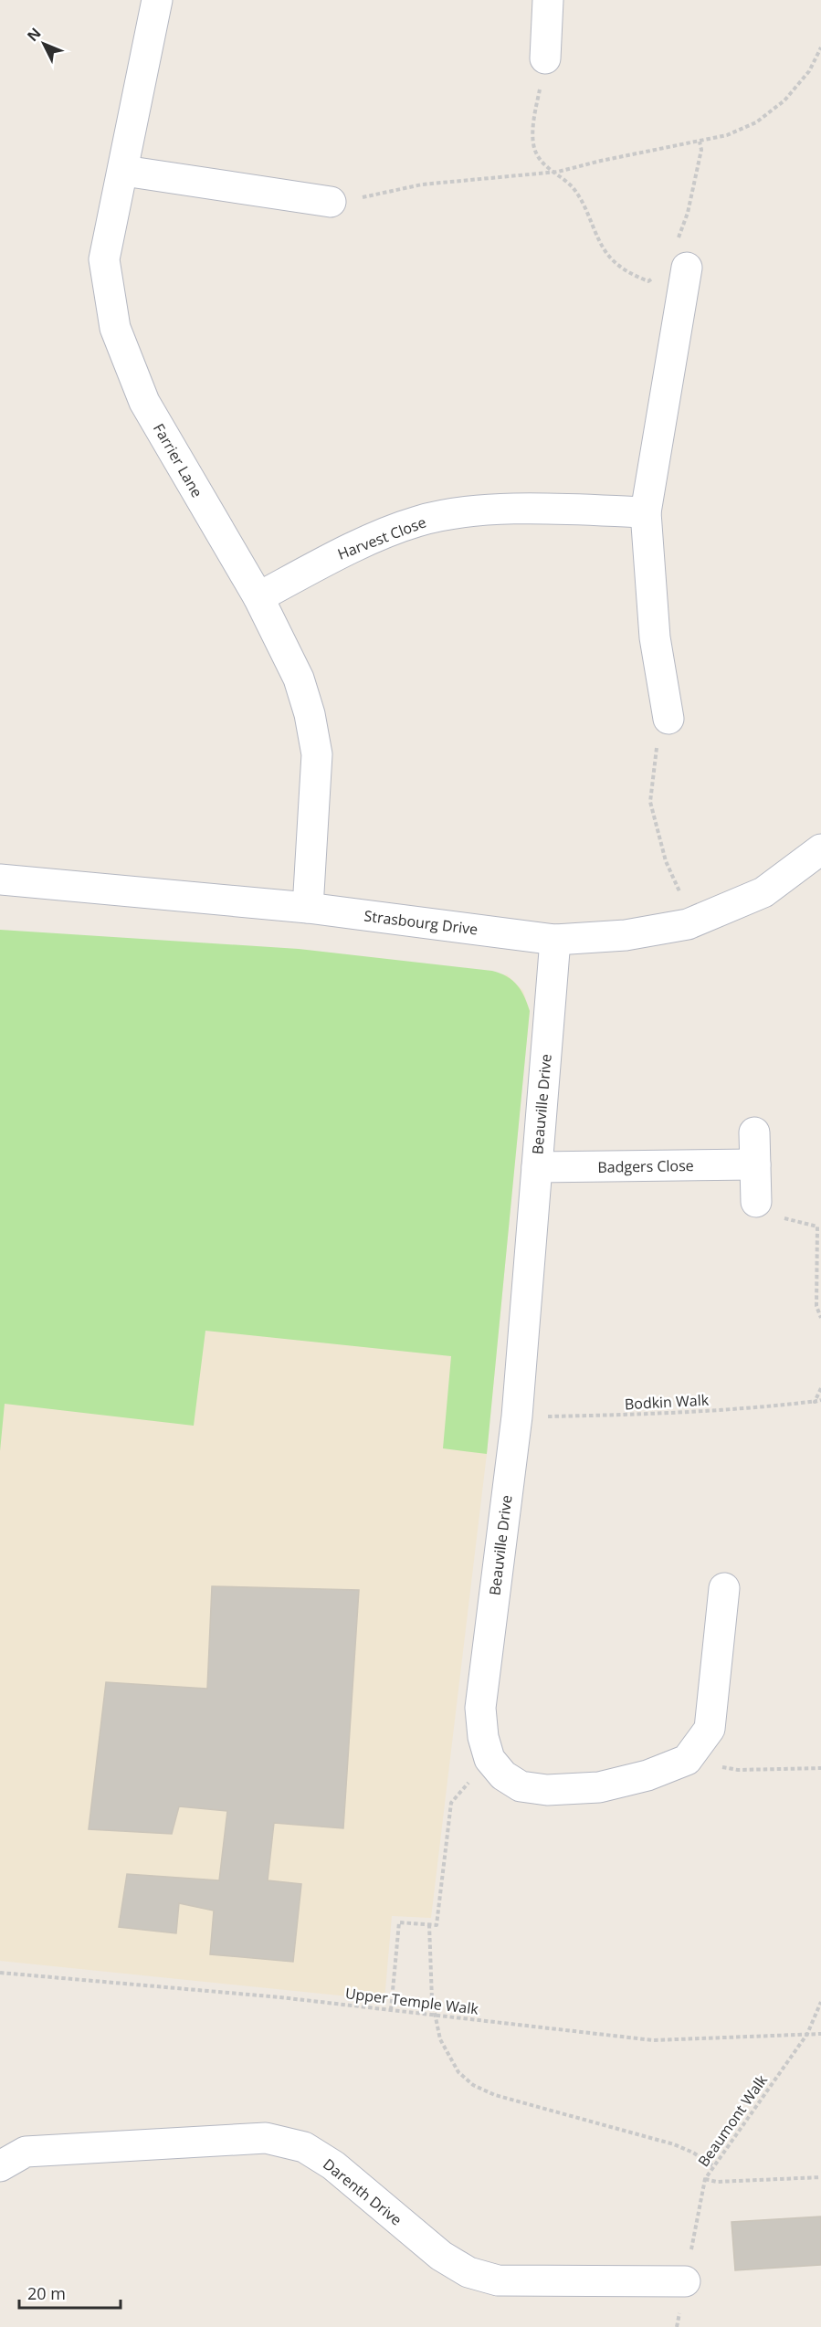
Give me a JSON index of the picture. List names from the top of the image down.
{
  "streets": {
    "street": [
      "Farrier Lane",
      "Harvest Close",
      "Strasbourg Drive",
      "Beauville Drive",
      "Badgers Close",
      "Darenth Drive"
    ],
    "path": ["Bodkin Walk", "Upper Temple Walk", "Beaumont Walk"]
  },
  "crossings": [
    ["Farrier Lane", "Harvest Close"],
    ["Farrier Lane", "Strasbourg Drive"],
    ["Strasbourg Drive", "Beauville Drive"],
    ["Beauville Drive", "Badgers Close"],
    ["Beauville Drive", "Bodkin Walk"],
    ["Upper Temple Walk", "Beaumont Walk"],
    ["Beaumont Walk", "Darenth Drive"]
  ],
  "scale_bar": "20 m",
  "north": "top left"
}
